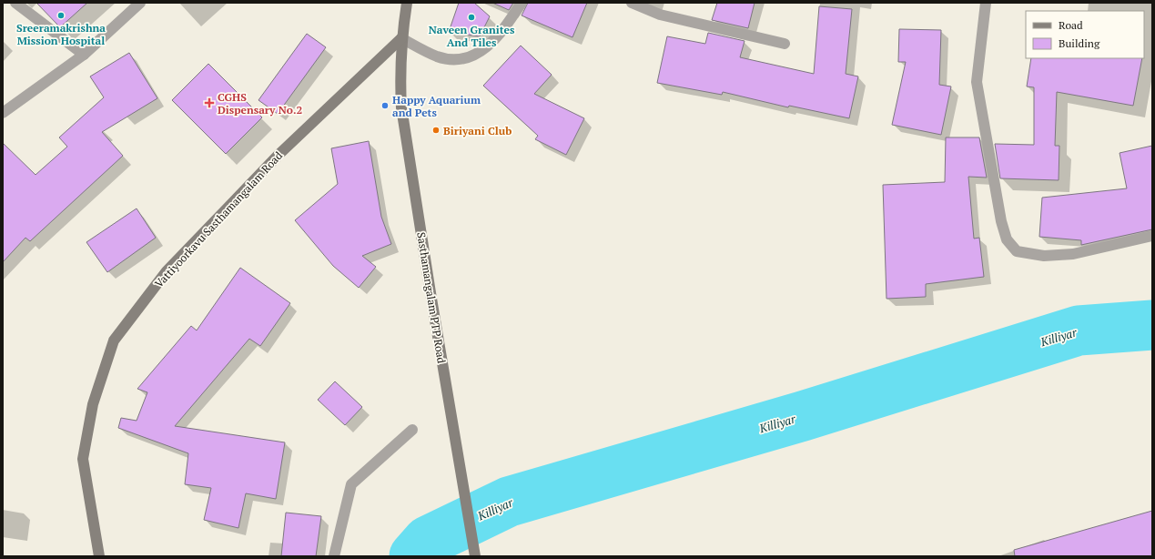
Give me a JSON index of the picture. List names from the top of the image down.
{
  "streets": {
    "main road": ["Vattiyoorkavu Sasthamangalam Road", "Sasthamangalam PTP Road"]
  },
  "crossings": [
    ["Vattiyoorkavu Sasthamangalam Road", "Sasthamangalam PTP Road"]
  ],
  "water": ["Killiyar"],
  "places": {
    "other": [
      "Sreeramakrishna Mission Hospital",
      "Naveen Granites And Tiles",
      "Happy Aquarium and Pets",
      "Biriyani Club"
    ],
    "health": ["CGHS Dispensary No.2"]
  },
  "legend": ["Road", "Building"]
}
